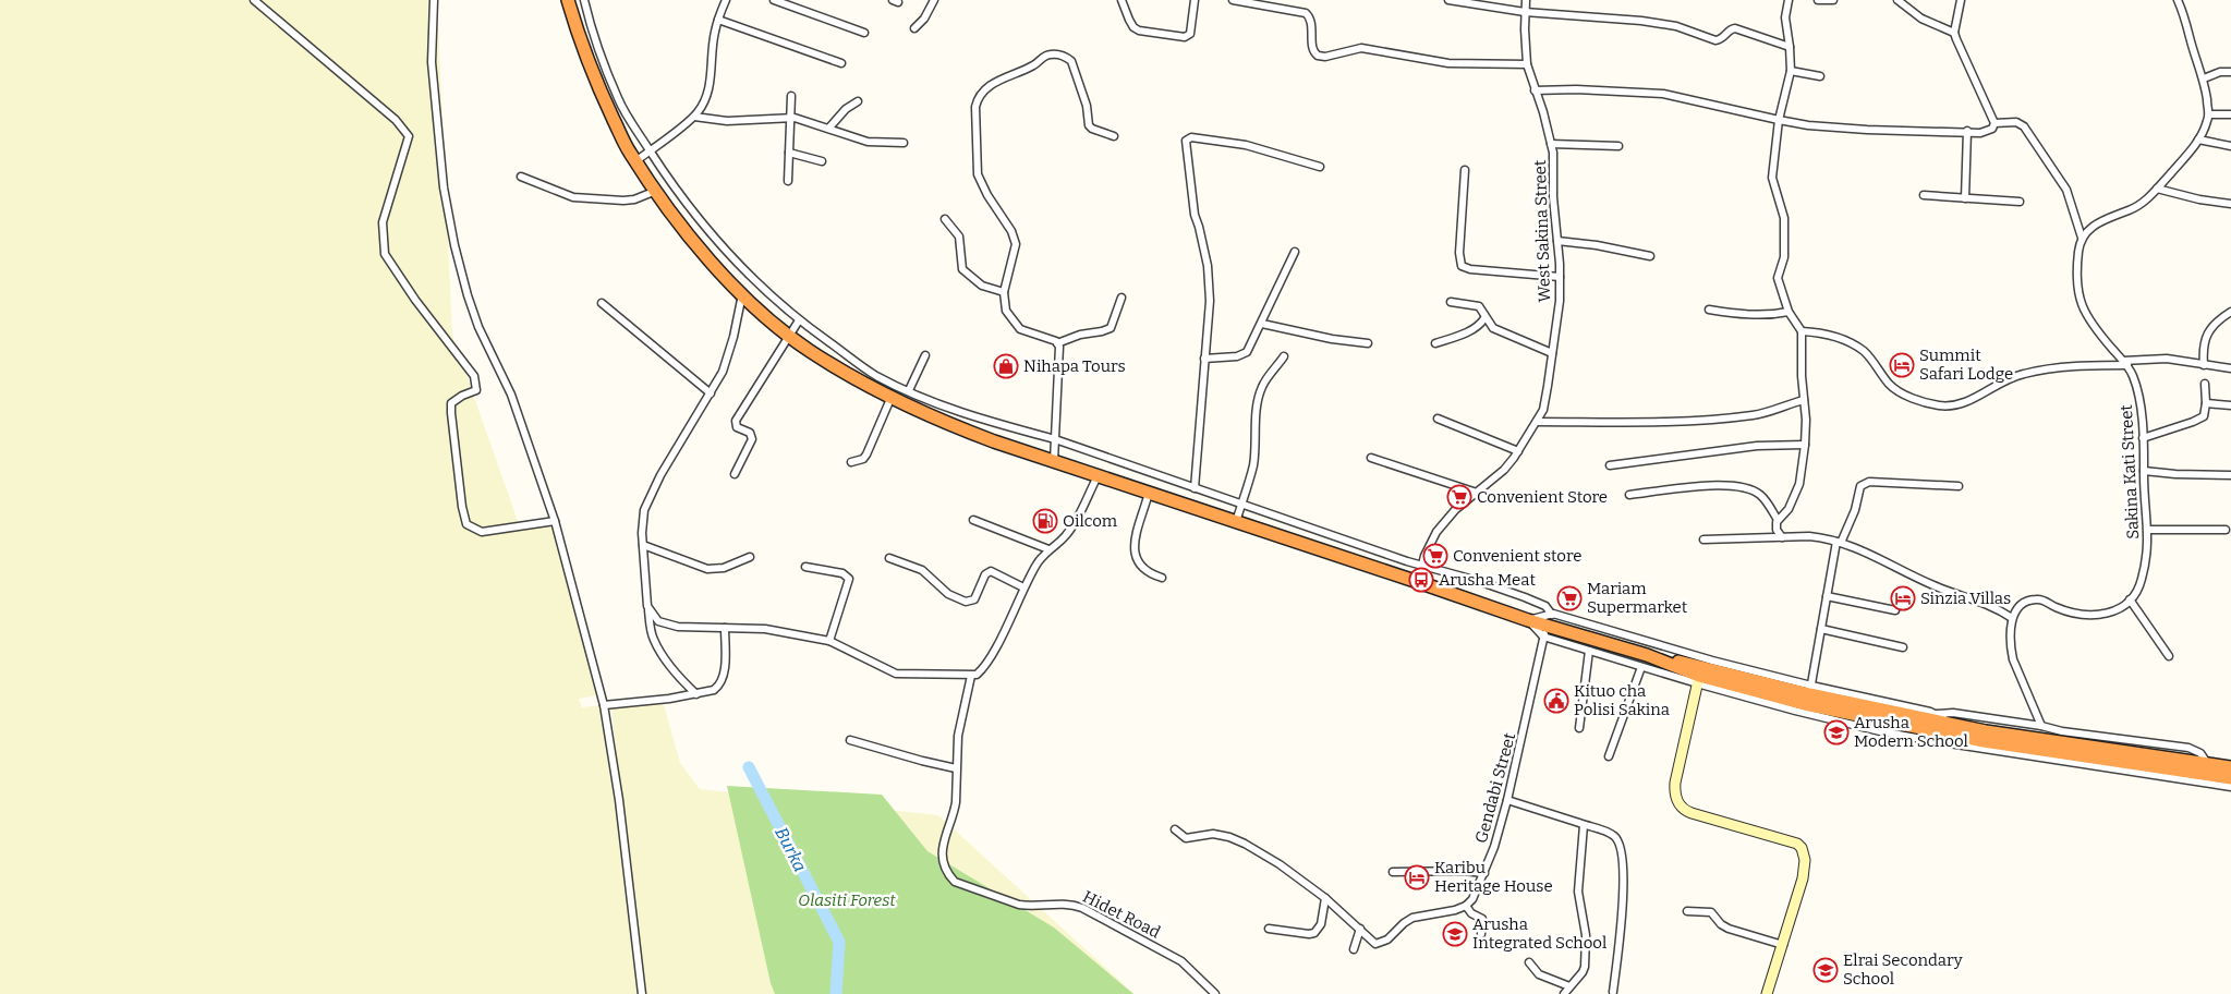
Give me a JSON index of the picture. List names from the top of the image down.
{
  "streets": {
    "street": [
      "West Sakina Street",
      "Sakina Kati Street",
      "Gendabi Street",
      "Hidet Road"
    ]
  },
  "water": ["Burka"],
  "parks": ["Olasiti Forest"],
  "places": {
    "hotel": ["Summit Safari Lodge", "Sinzia Villas", "Karibu Heritage House"],
    "shop": ["Nihapa Tours"],
    "supermarket": ["Convenient Store", "Convenient store", "Mariam Supermarket"],
    "fuel station": ["Oilcom"],
    "bus stop": ["Arusha Meat"],
    "public building": ["Kituo cha Polisi Sakina"],
    "school or university": ["Arusha Modern School", "Arusha Integrated School", "Elrai Secondary School"]
  }
}
